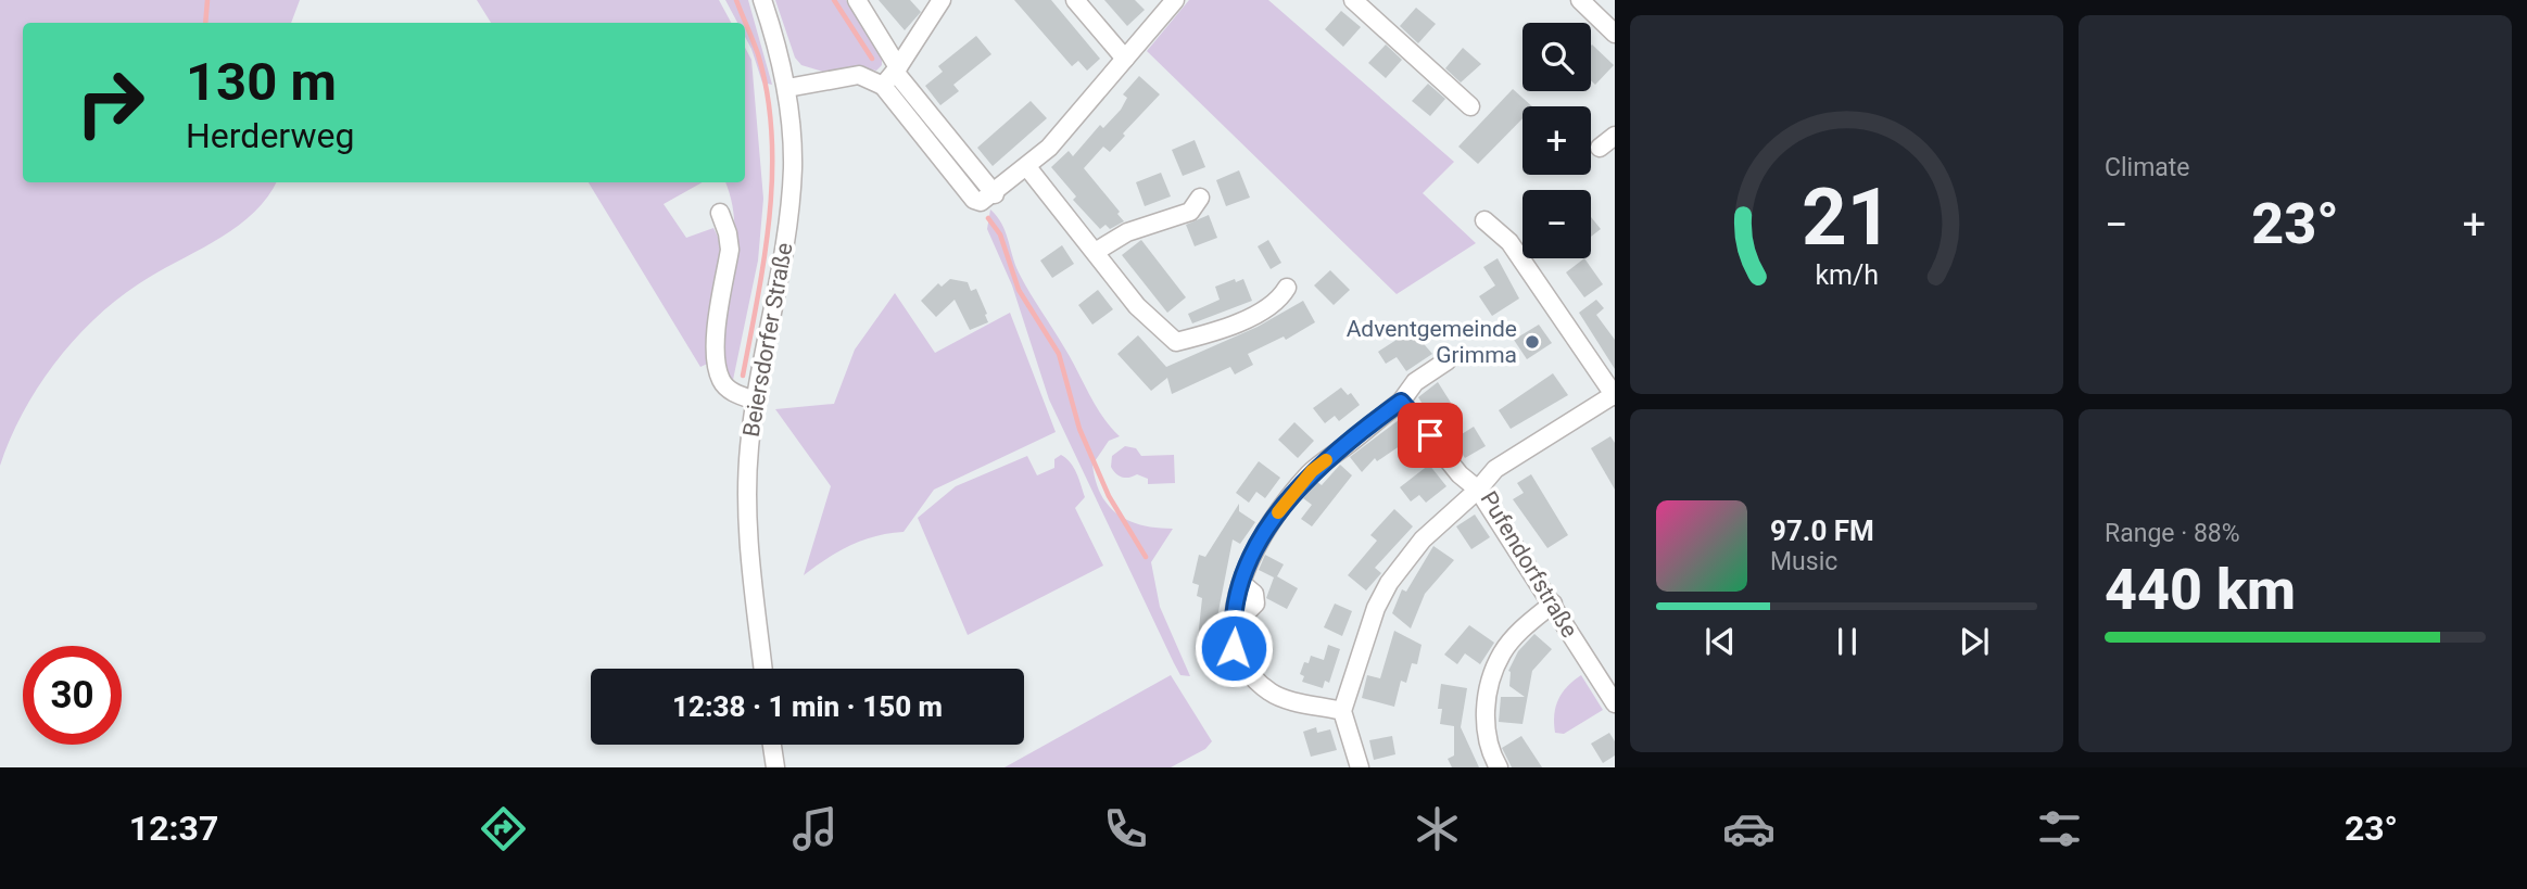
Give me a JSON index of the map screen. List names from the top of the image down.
{
  "streets": {
    "street": ["Beiersdorfer Straße", "Pufendorfstraße"]
  },
  "places": ["Adventgemeinde Grimma"],
  "page": {
    "tile": [
      "Climate",
      ["Range · 88%", "440 km"]
    ],
    "map_buttons": ["+", "−"],
    "turn": ["130 m", "Herderweg"],
    "heat": ["−", "23°", "+"],
    "song": ["97.0 FM", "Music"],
    "limit": "30",
    "trip": "12:38 · 1 min · 150 m",
    "tabs": ["12:37", "23°"],
    "gauge": ["21", "km/h"]
  }
}
